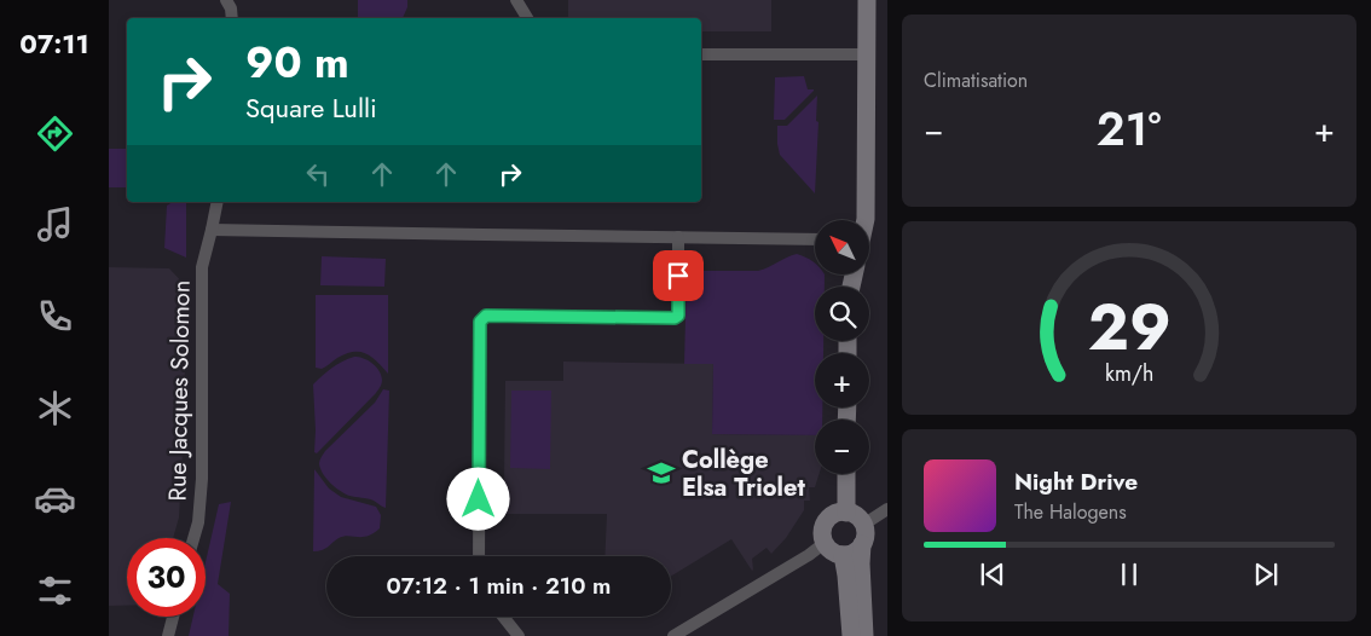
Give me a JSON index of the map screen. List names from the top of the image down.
{
  "streets": {
    "street": ["Rue Jacques Solomon"]
  },
  "places": {
    "school or university": ["Collège Elsa Triolet"]
  },
  "north": "top left",
  "page": {
    "tabs": "07:11",
    "tile": "Climatisation",
    "turn": ["90 m", "Square Lulli"],
    "heat": ["−", "21°", "+"],
    "map_buttons": ["+", "−"],
    "song": ["Night Drive", "The Halogens"],
    "limit": "30",
    "trip": "07:12 · 1 min · 210 m",
    "gauge": ["29", "km/h"]
  }
}
